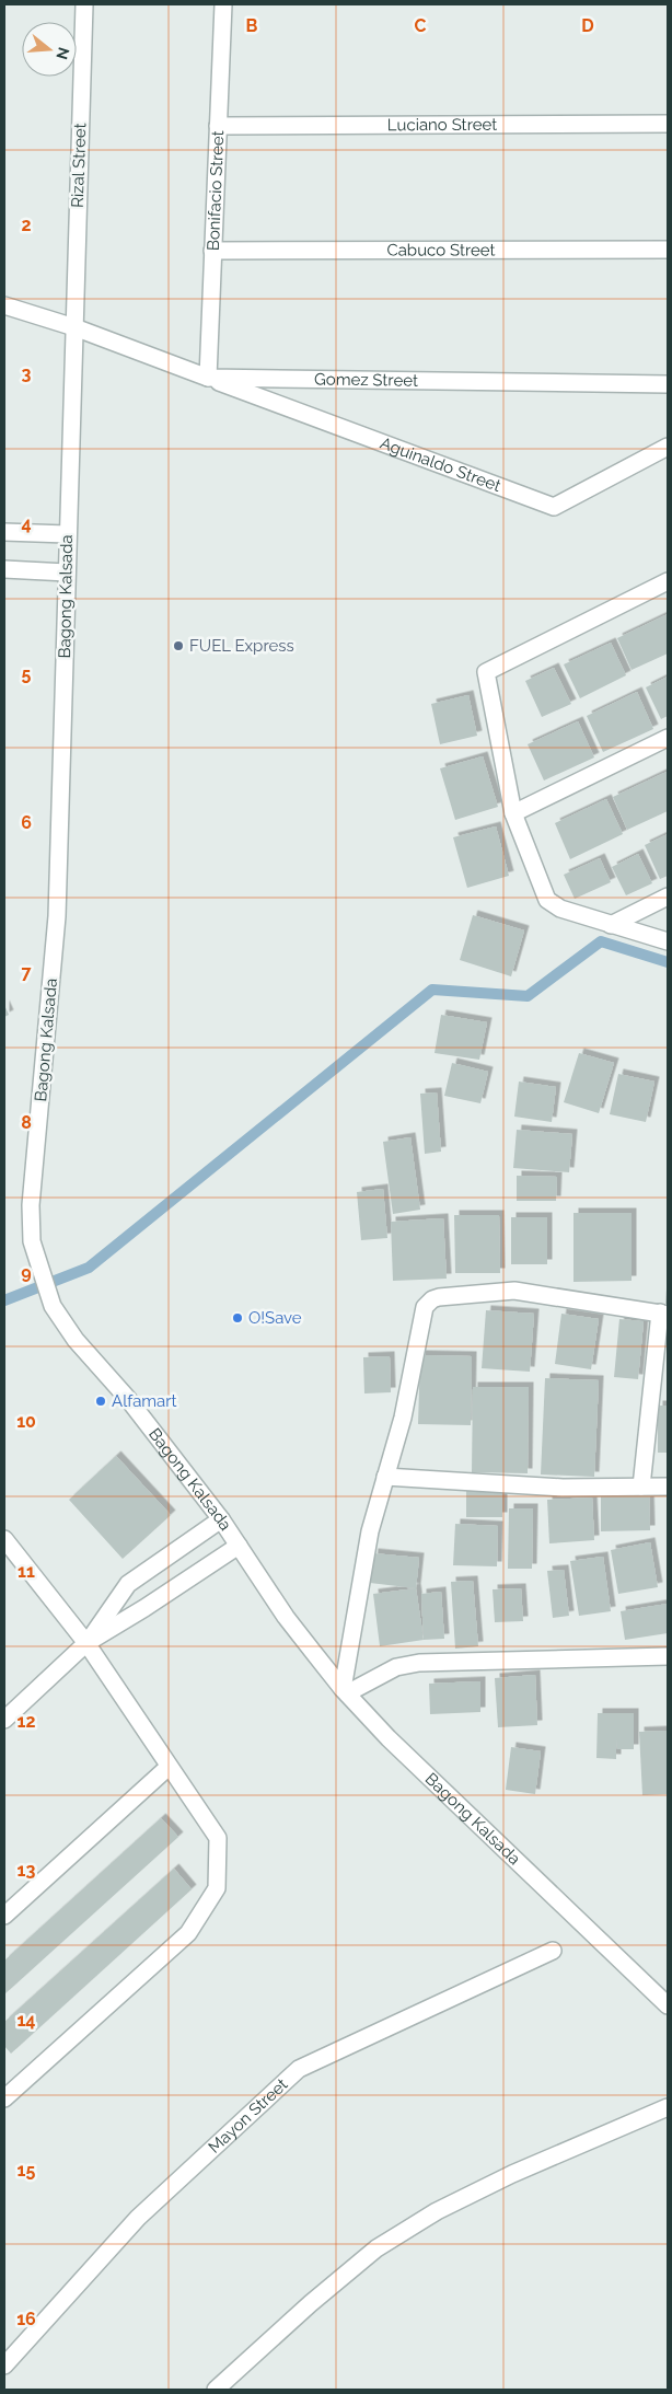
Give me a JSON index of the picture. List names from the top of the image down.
{
  "streets": {
    "street": [
      "Luciano Street",
      "Rizal Street",
      "Bonifacio Street",
      "Cabuco Street",
      "Gomez Street",
      "Aguinaldo Street",
      "Bagong Kalsada",
      "Mayon Street"
    ]
  },
  "crossings": [
    ["Luciano Street", "Bonifacio Street"],
    ["Rizal Street", "Gomez Street"],
    ["Rizal Street", "Bagong Kalsada"],
    ["Bonifacio Street", "Cabuco Street"],
    ["Bonifacio Street", "Gomez Street"],
    ["Bonifacio Street", "Aguinaldo Street"],
    ["Gomez Street", "Aguinaldo Street"],
    ["Gomez Street", "Bagong Kalsada"]
  ],
  "places": ["FUEL Express", "O!Save", "Alfamart"],
  "north": "right",
  "grid": {
    "columns": ["B", "C", "D"],
    "rows": [
      "2",
      "3",
      "4",
      "5",
      "6",
      "7",
      "8",
      "9",
      "10",
      "11",
      "12",
      "13",
      "14",
      "15",
      "16"
    ]
  }
}
